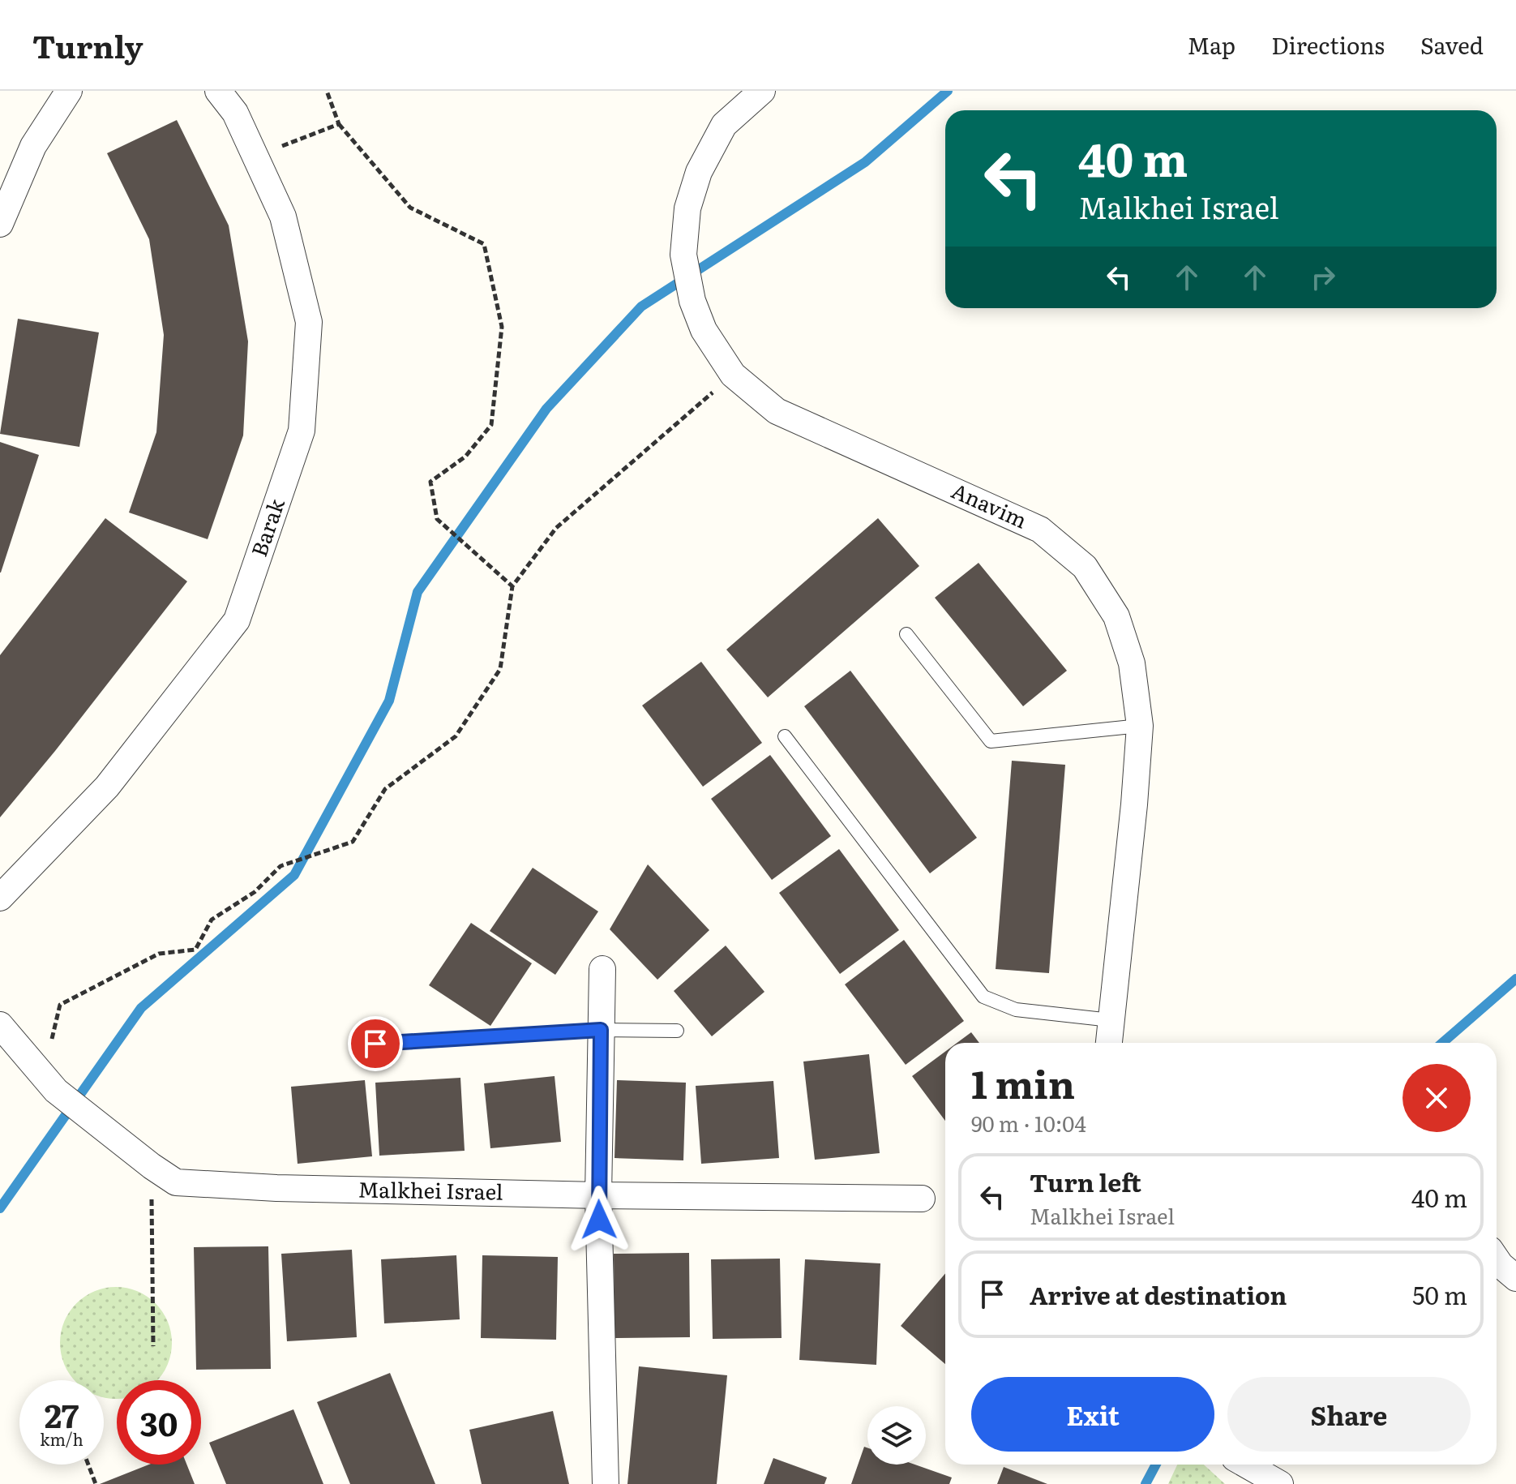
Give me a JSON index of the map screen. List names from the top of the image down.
{
  "streets": {
    "street": ["Anavim", "Barak", "Malkhei Israel"]
  },
  "page": {
    "header": "Turnly",
    "nav": ["Map", "Directions", "Saved"],
    "turn": ["40 m", "Malkhei Israel"],
    "heading": ["1 min", "90 m · 10:04"],
    "list": [
      {
        "name": "Turn left",
        "note": "Malkhei Israel",
        "value": "40 m"
      },
      {
        "name": "Arrive at destination",
        "value": "50 m"
      }
    ],
    "buttons": ["Exit", "Share"],
    "speed": "27 km/h",
    "limit": "30"
  }
}
